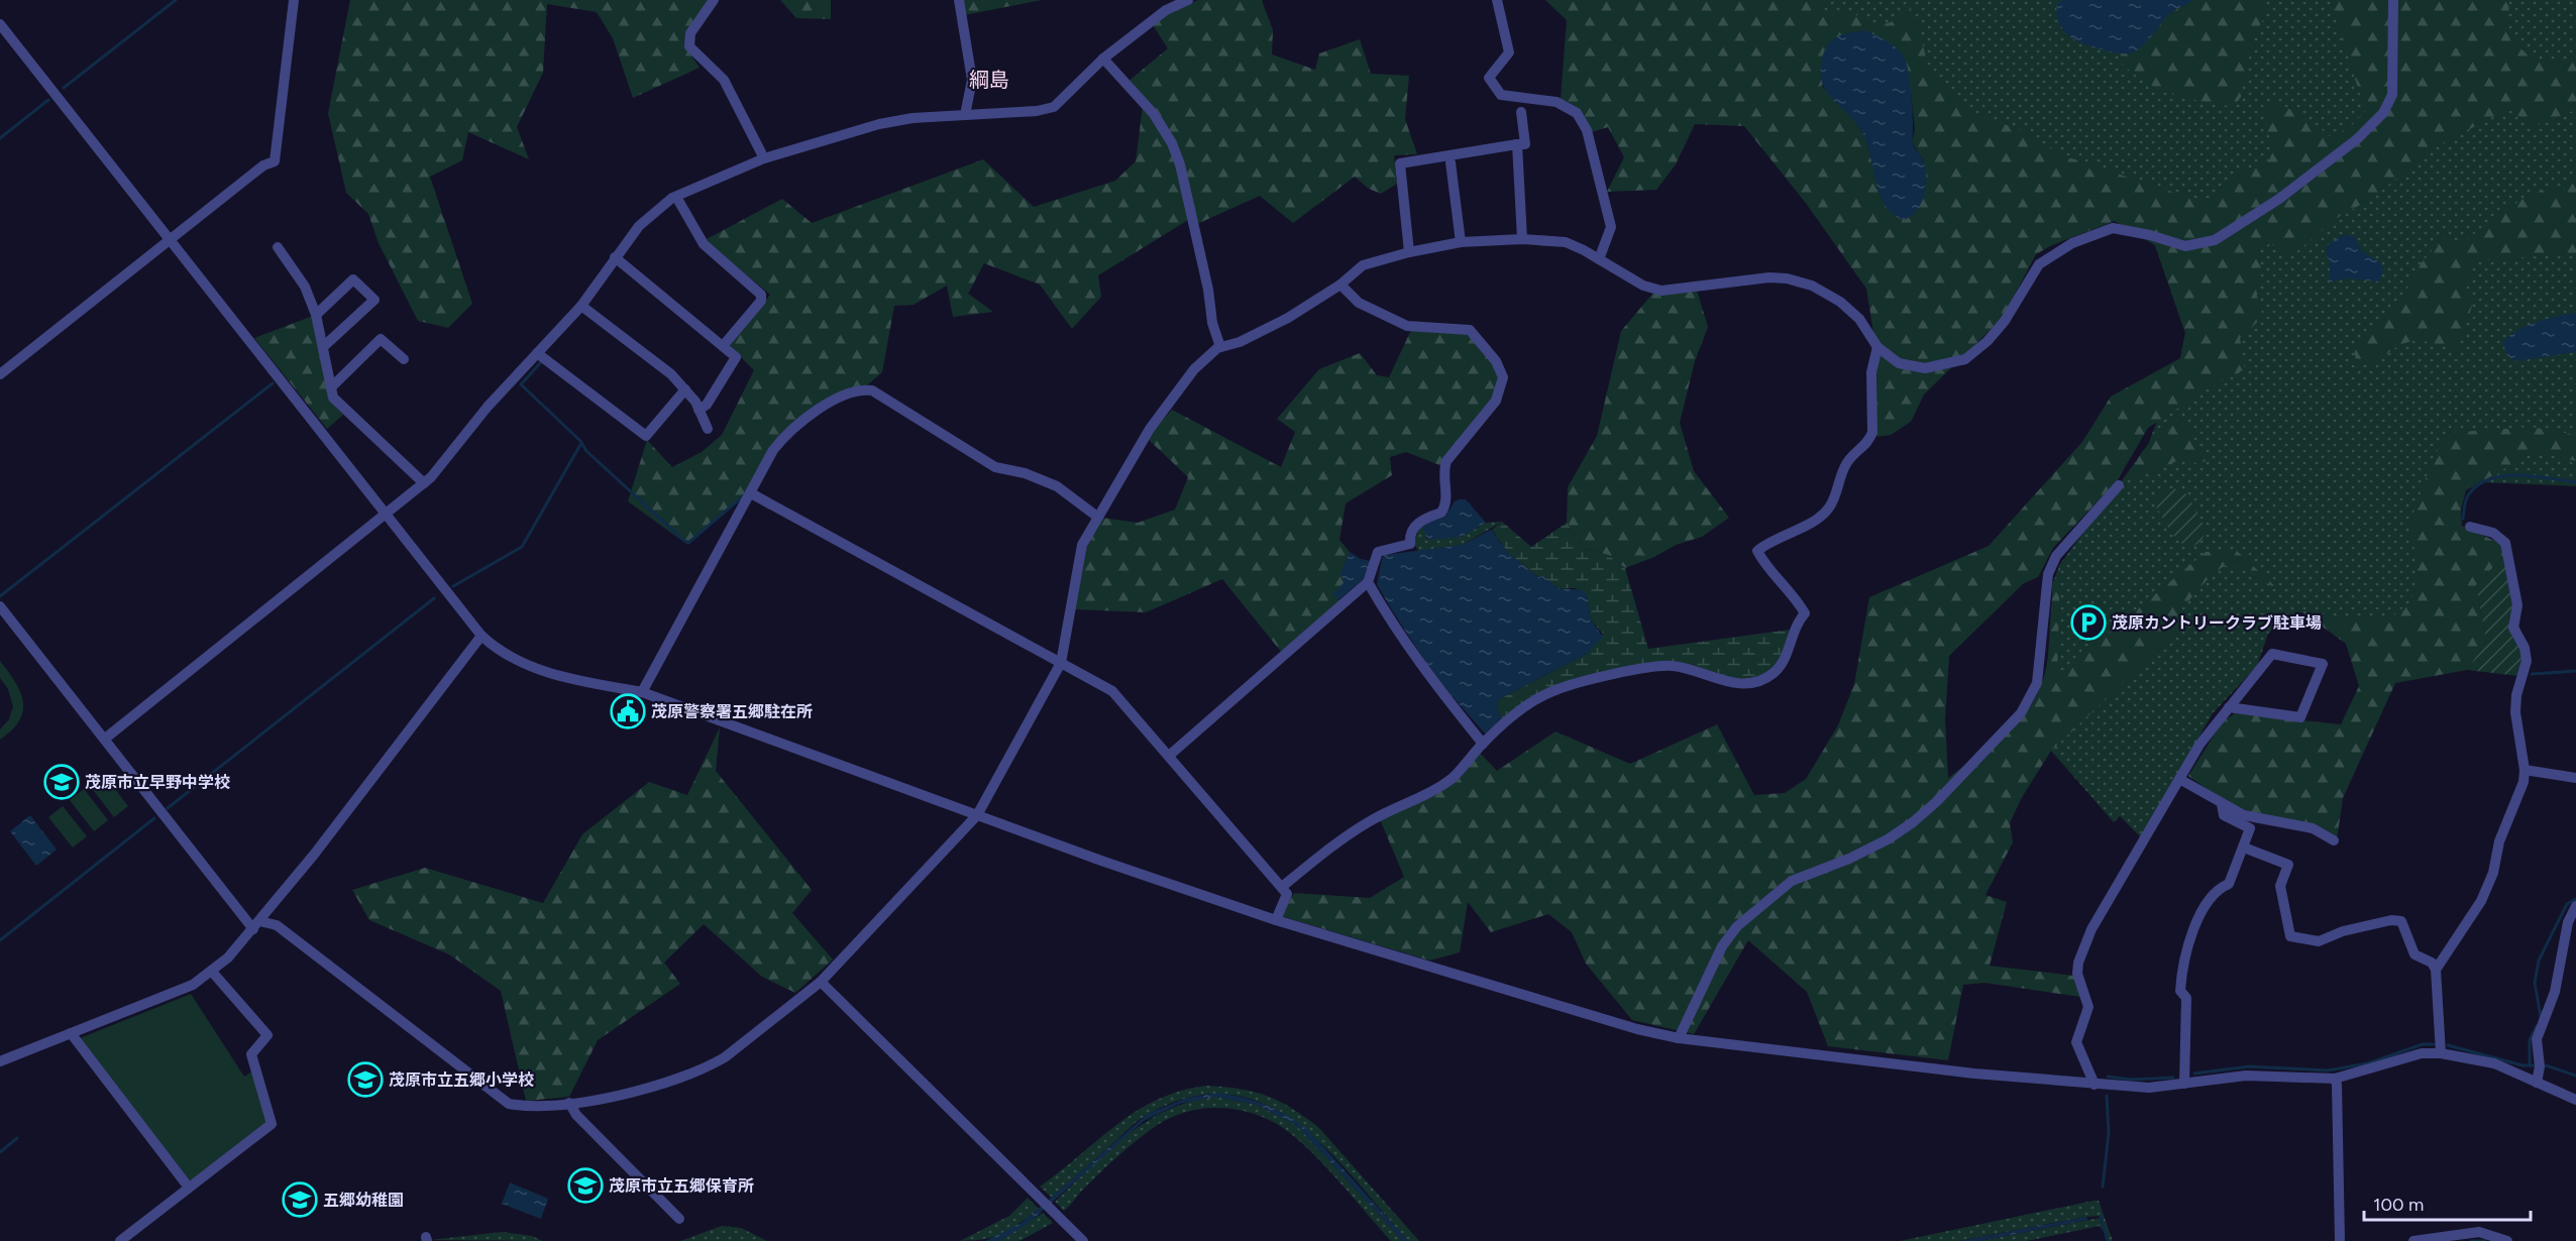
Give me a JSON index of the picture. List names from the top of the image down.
{
  "districts": ["綱島"],
  "places": {
    "parking": ["茂原カントリークラブ駐車場"],
    "public building": ["茂原警察署五郷駐在所"],
    "school or university": [
      "茂原市立早野中学校",
      "茂原市立五郷小学校",
      "茂原市立五郷保育所",
      "五郷幼稚園"
    ]
  },
  "scale_bar": "100 m"
}
